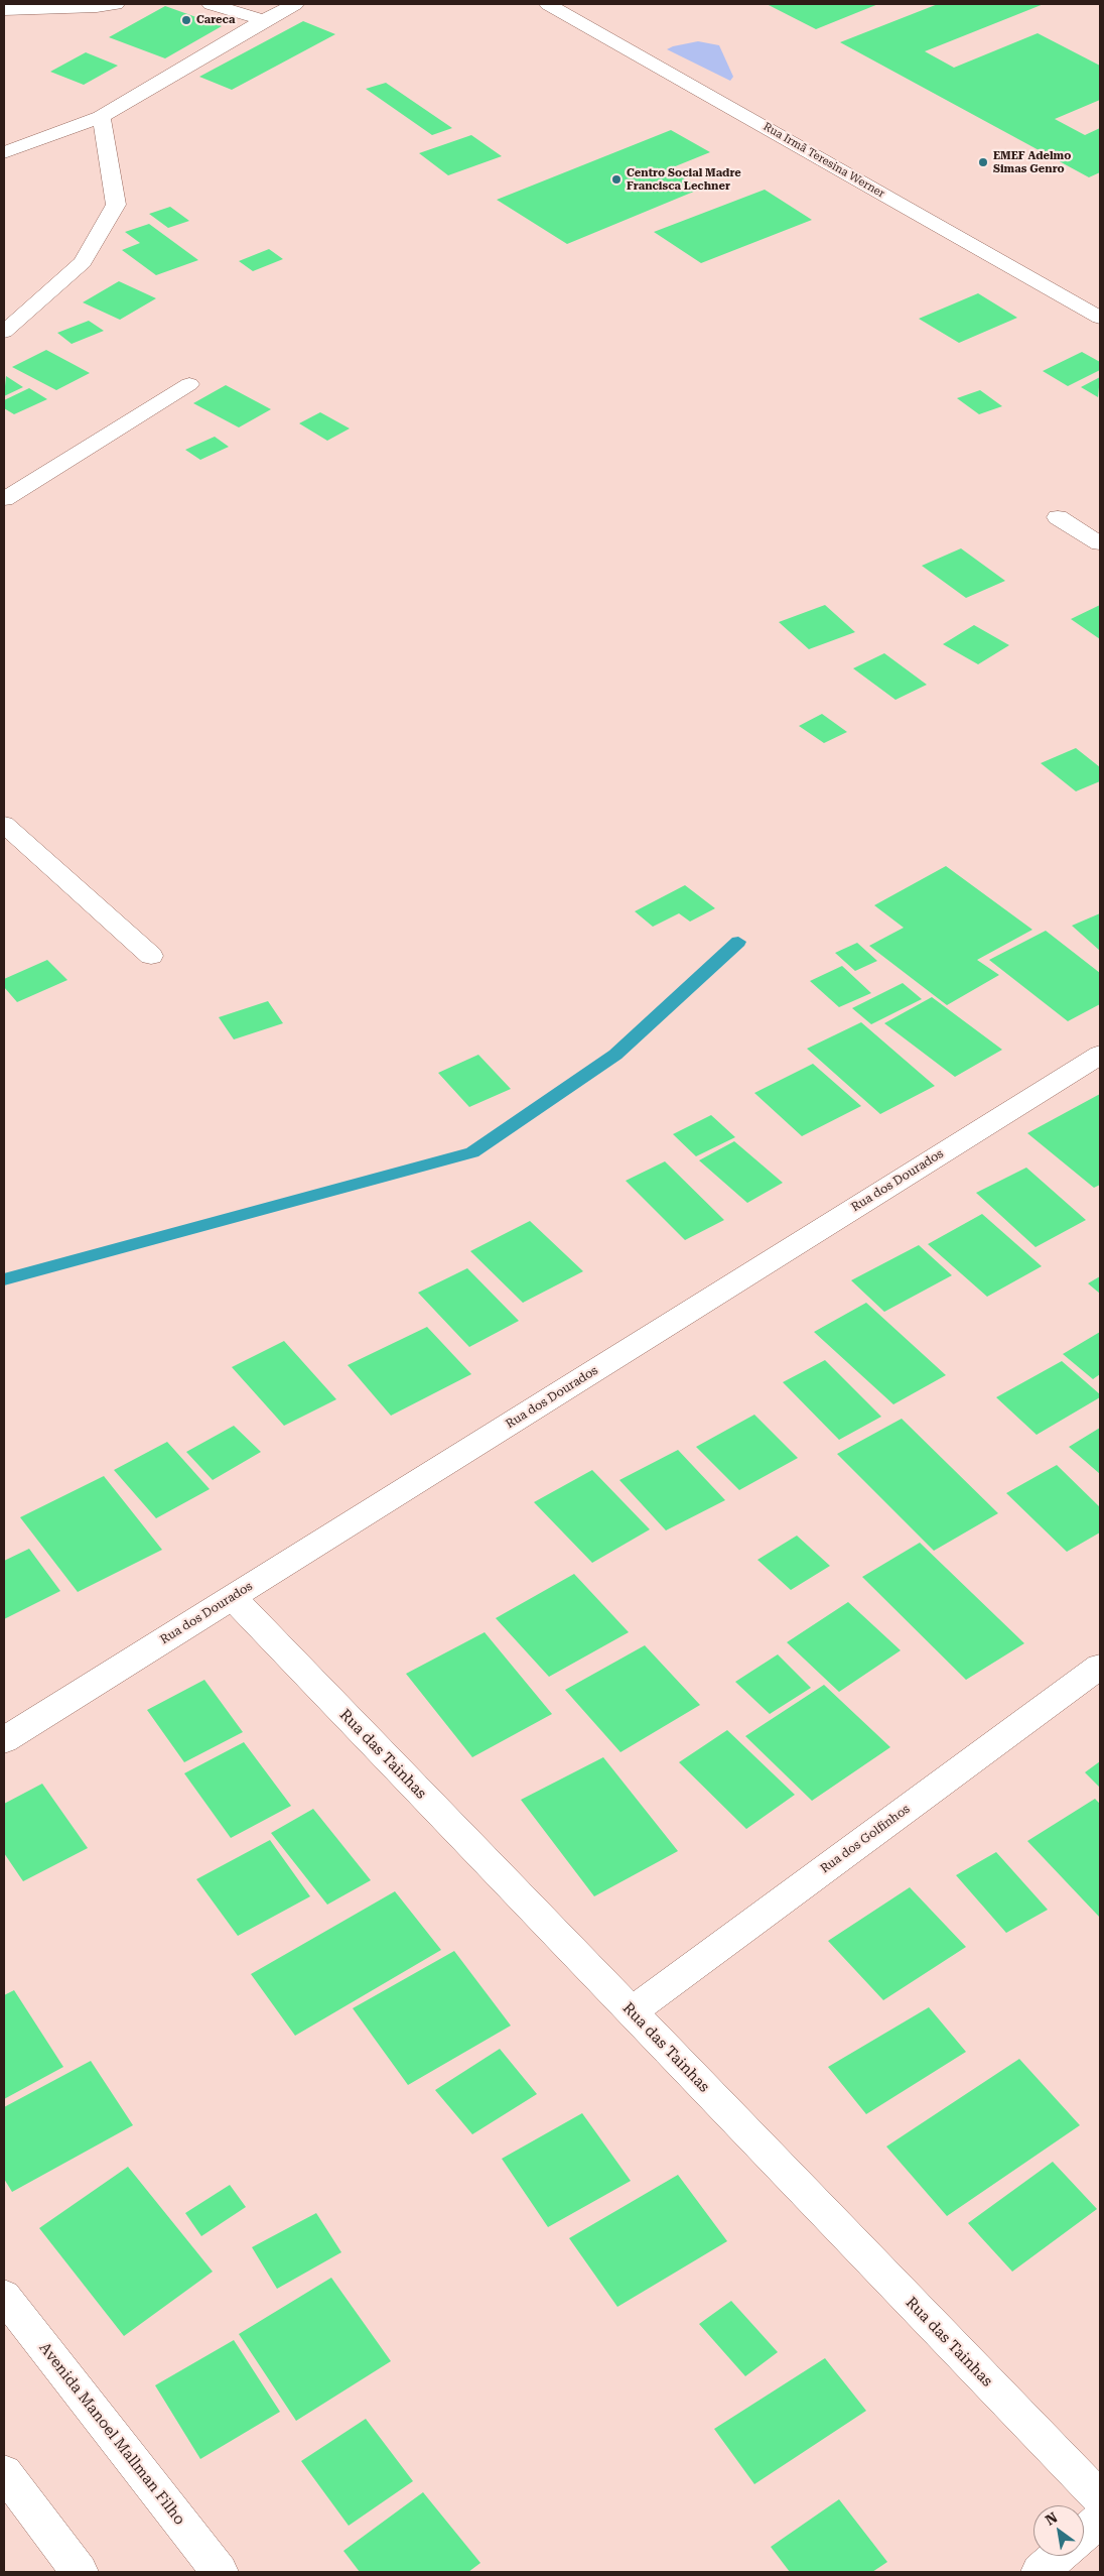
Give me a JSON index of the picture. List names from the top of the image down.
{
  "streets": {
    "street": [
      "Rua Irmã Teresina Werner",
      "Rua dos Dourados",
      "Rua das Tainhas",
      "Rua dos Golfinhos",
      "Avenida Manoel Mallman Filho"
    ]
  },
  "crossings": [
    ["Rua dos Dourados", "Rua das Tainhas"],
    ["Rua das Tainhas", "Rua dos Golfinhos"]
  ],
  "places": ["Careca", "EMEF Adelmo Simas Genro", "Centro Social Madre Francisca Lechner"],
  "north": "top left"
}
